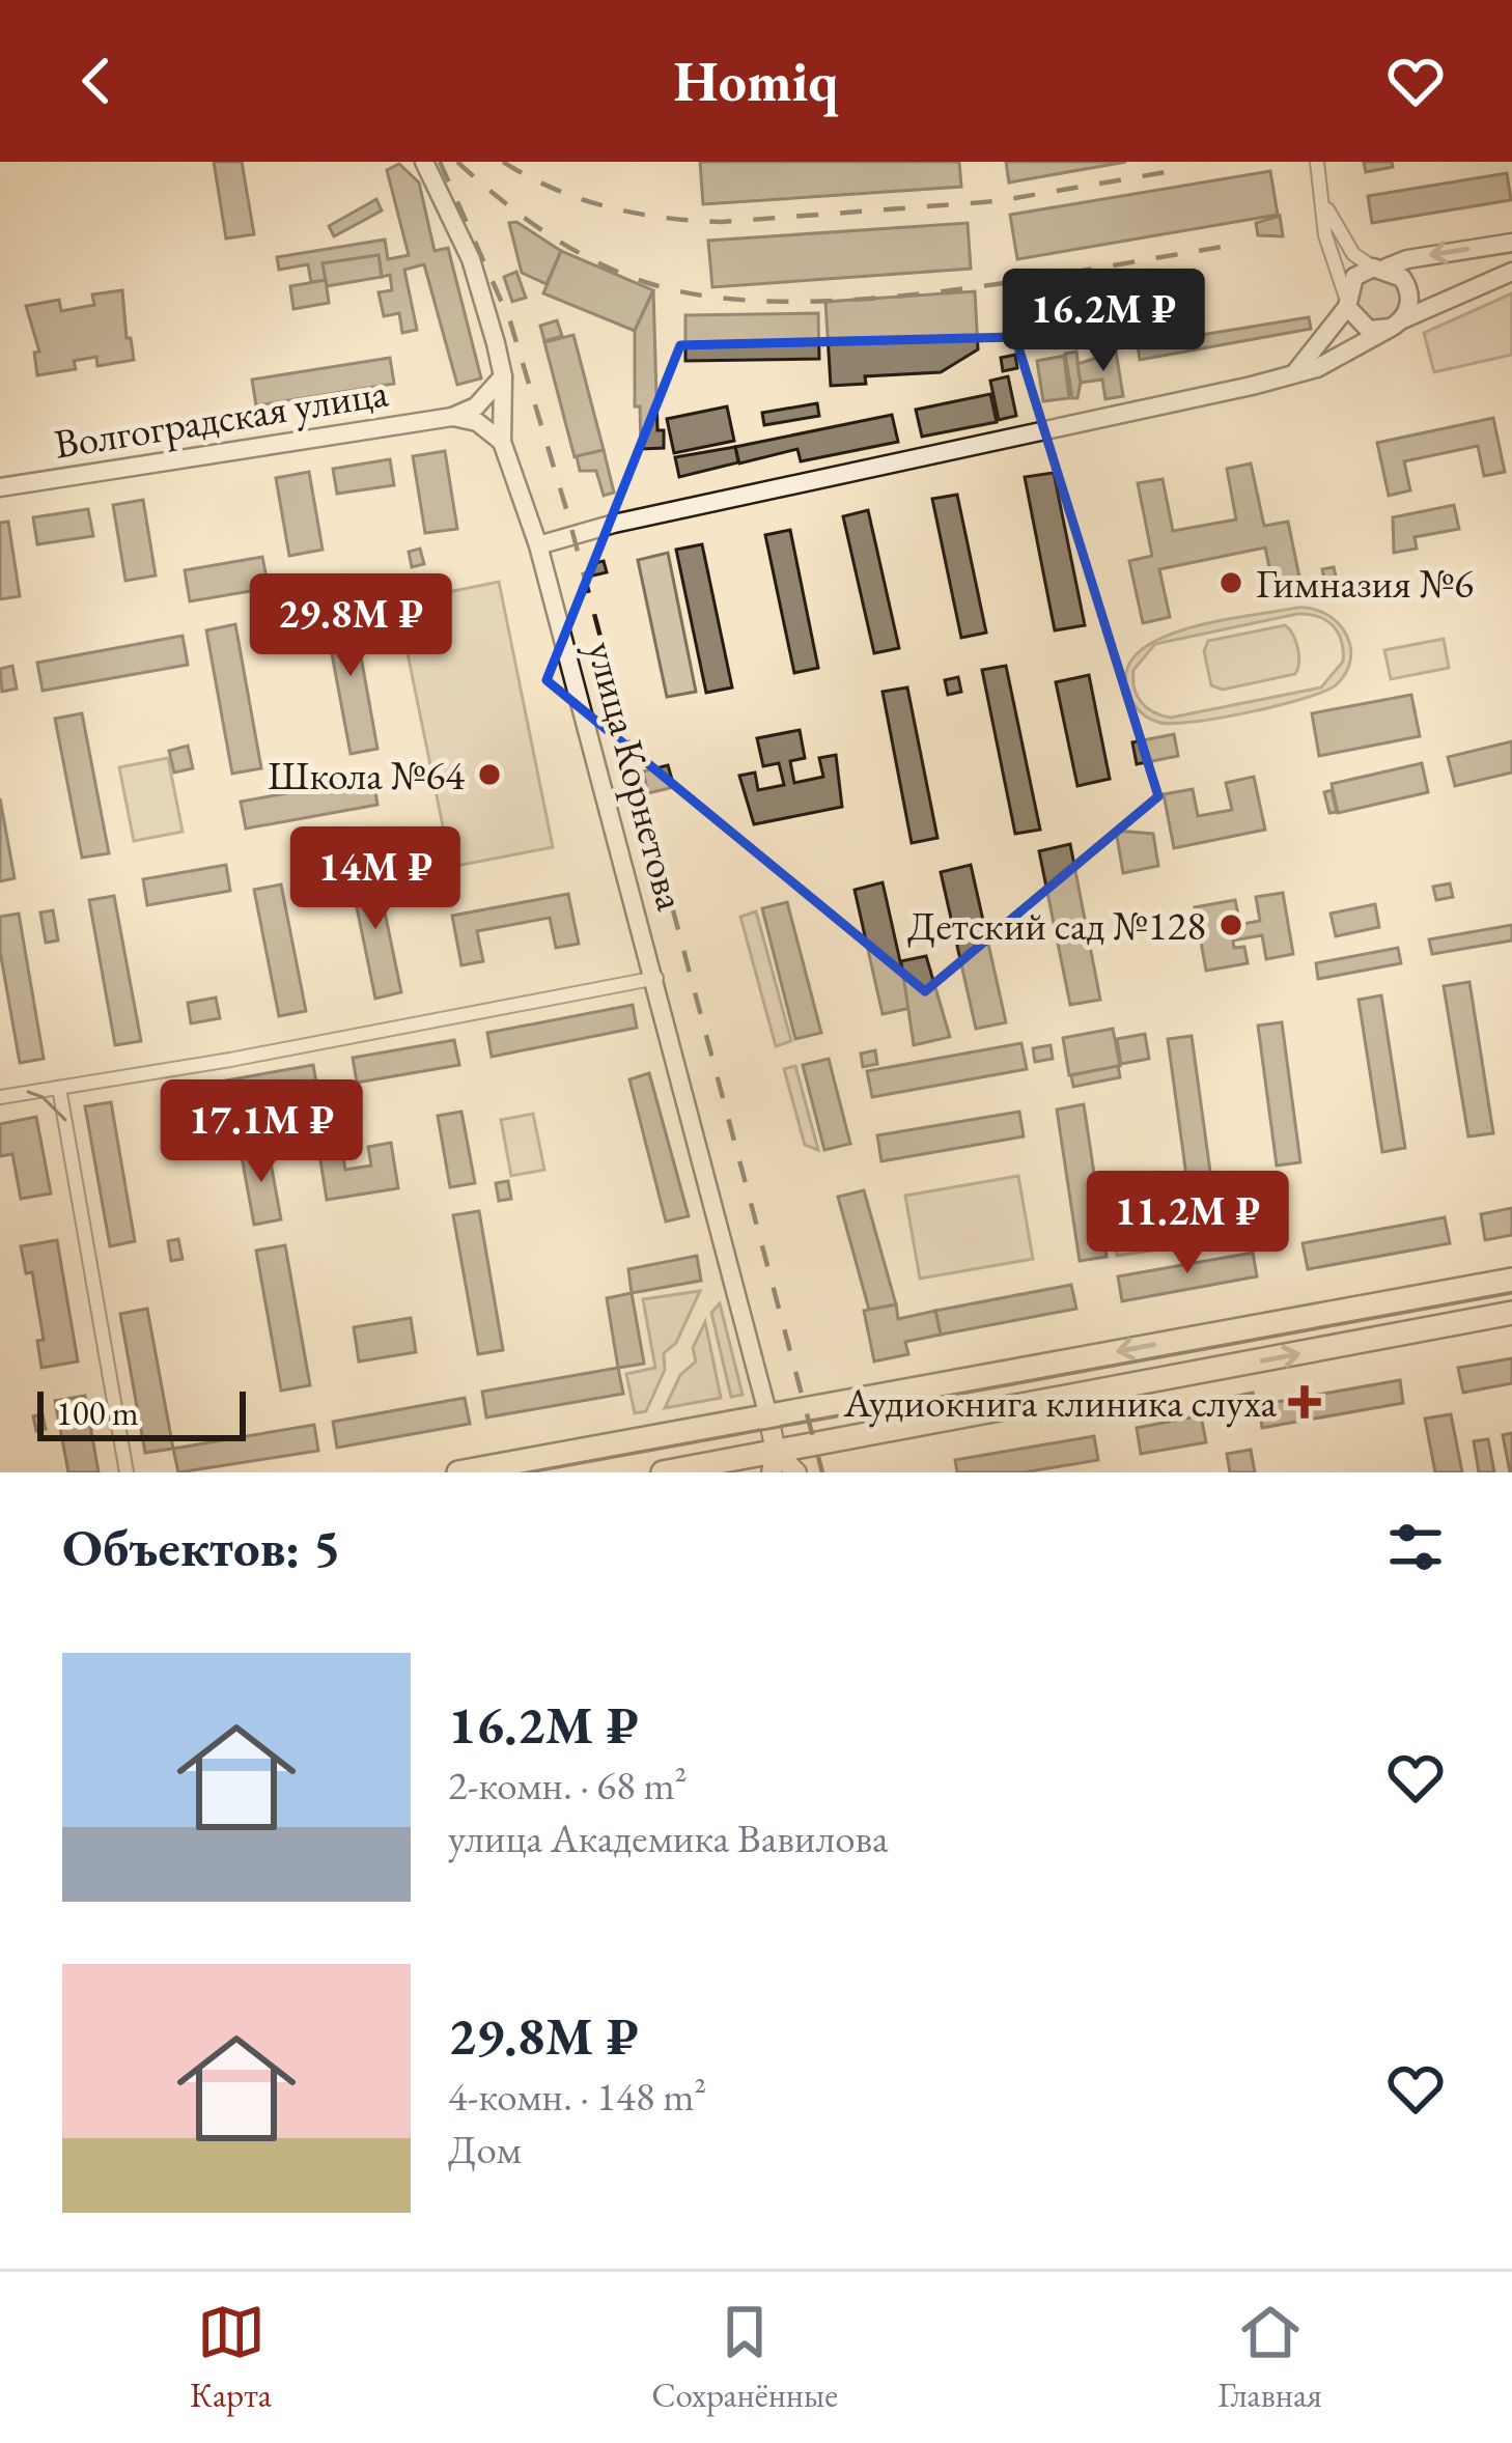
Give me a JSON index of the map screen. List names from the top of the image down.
{
  "streets": {
    "street": ["Волгоградская улица", "улица Корнетова"]
  },
  "places": {
    "other": ["Гимназия №6", "Школа №64", "Детский сад №128"],
    "health": ["Аудиокнига клиника слуха"]
  },
  "scale_bar": "100 m",
  "page": {
    "header": "Homiq",
    "price": [
      "16.2M ₽",
      "29.8M ₽",
      "14M ₽",
      "17.1M ₽",
      "11.2M ₽"
    ],
    "scale": "100 m",
    "heading": "Объектов: 5",
    "list": [
      {
        "name": "16.2M ₽",
        "note": "2-комн. · 68 m² · улица Академика Вавилова"
      },
      {
        "name": "29.8M ₽",
        "note": "4-комн. · 148 m² · Дом"
      }
    ],
    "tabs": ["Карта", "Сохранённые", "Главная"]
  }
}
